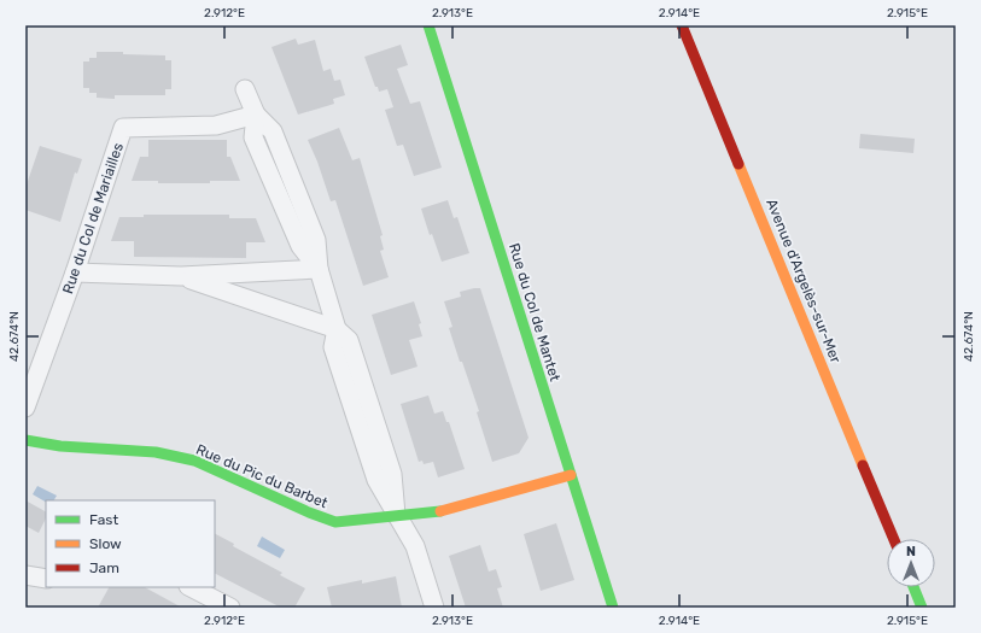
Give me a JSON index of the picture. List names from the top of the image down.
{
  "streets": {
    "street": [
      "Rue du Col de Mariailles",
      "Avenue d'Argelès-sur-Mer",
      "Rue du Col de Mantet",
      "Rue du Pic du Barbet"
    ]
  },
  "crossings": [
    ["Rue du Col de Mantet", "Rue du Pic du Barbet"]
  ],
  "legend": ["Fast", "Slow", "Jam"],
  "north": "top",
  "coordinates": [
    "2.912°E",
    "2.913°E",
    "2.914°E",
    "2.915°E",
    "42.674°N"
  ]
}
